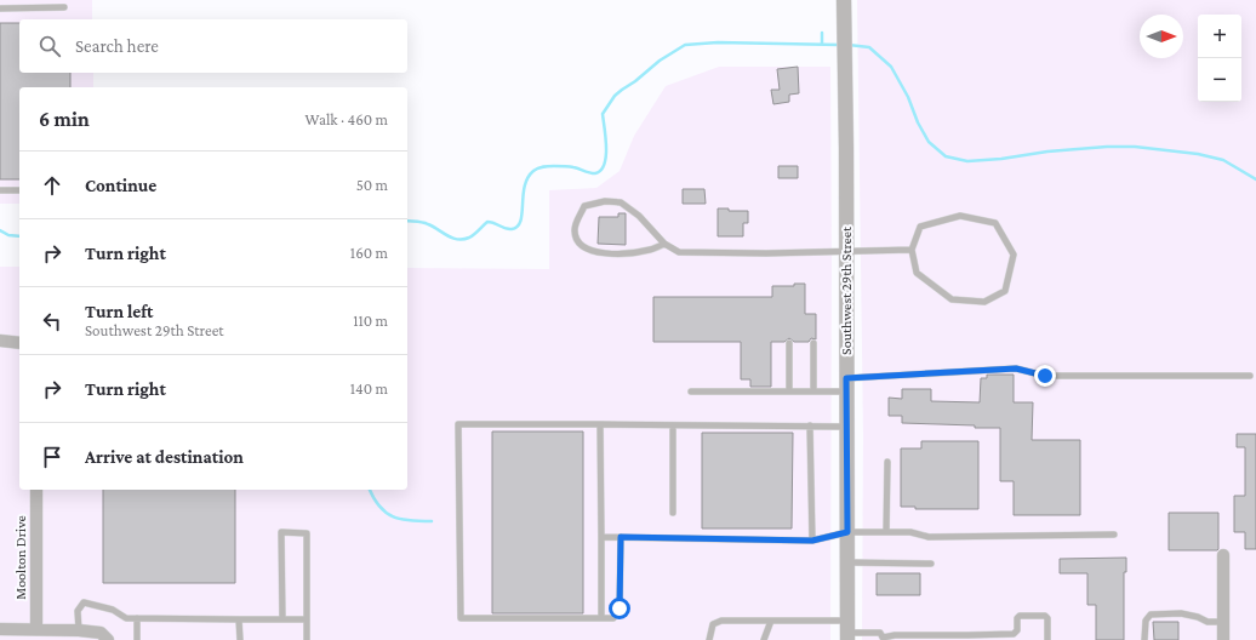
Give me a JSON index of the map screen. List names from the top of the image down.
{
  "streets": {
    "street": ["Southwest 29th Street", "Moolton Drive"]
  },
  "north": "right",
  "page": {
    "map_buttons": ["+", "−"],
    "search": "Search here",
    "heading": ["6 min", "Walk · 460 m"],
    "list": [
      ["Continue", "50 m"],
      ["Turn right", "160 m"],
      ["Turn left", "Southwest 29th Street", "110 m"],
      ["Turn right", "140 m"],
      "Arrive at destination"
    ]
  }
}
